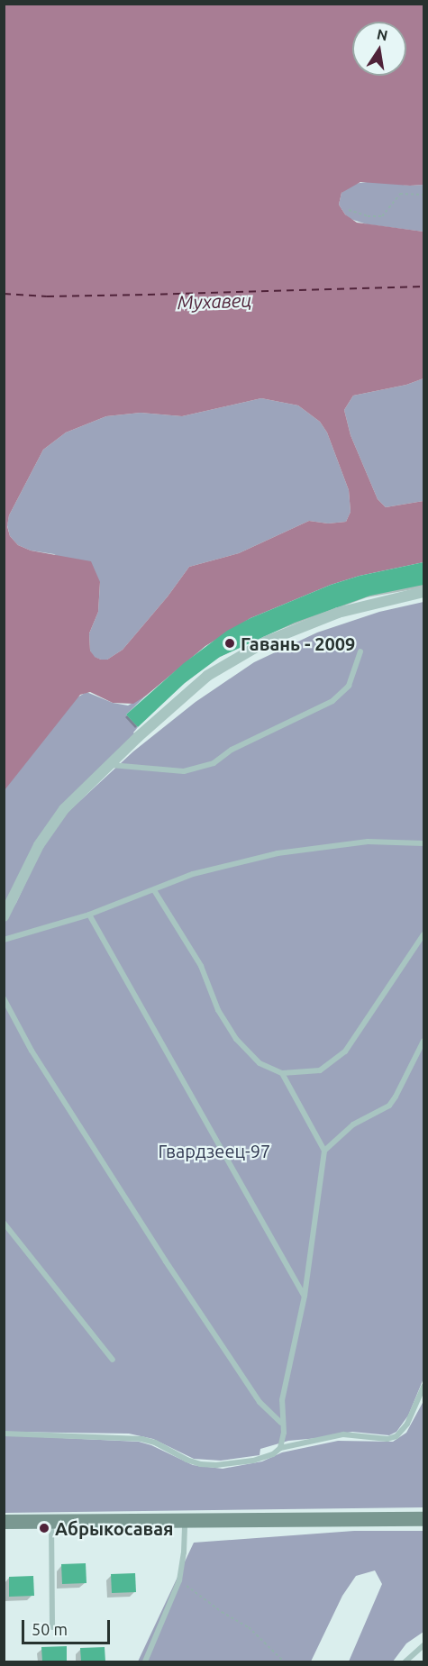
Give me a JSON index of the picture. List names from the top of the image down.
{
  "water": ["Мухавец"],
  "parks": ["Гвардзеец-97"],
  "places": ["Гавань - 2009", "Абрыкосавая"],
  "scale_bar": "50 m",
  "north": "top"
}
